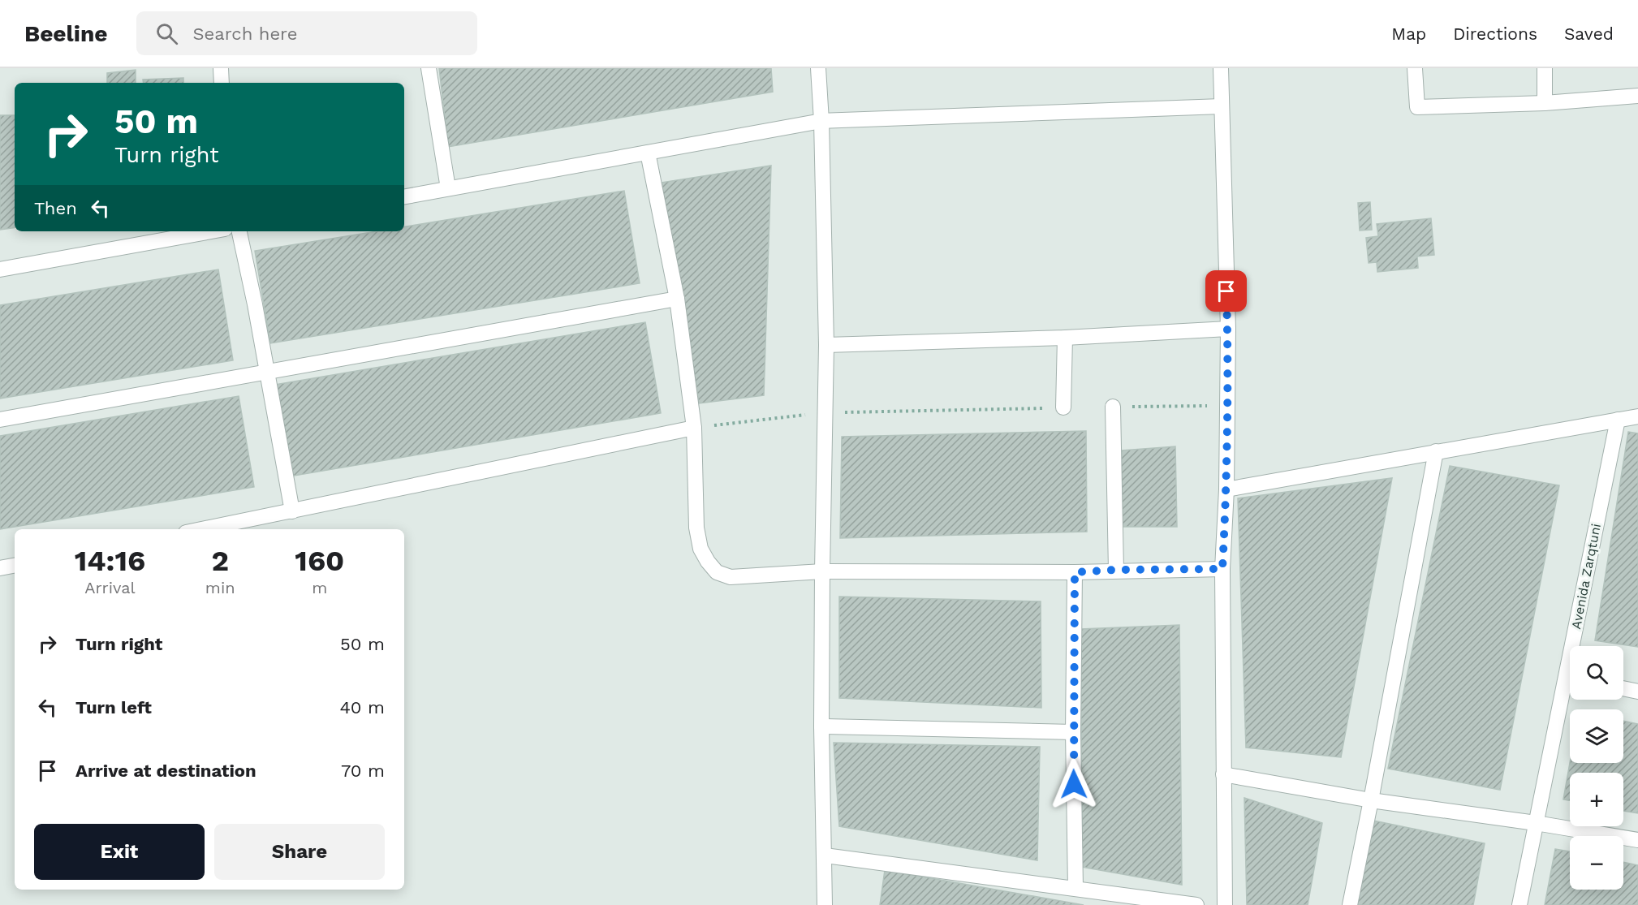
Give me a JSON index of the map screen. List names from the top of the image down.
{
  "streets": {
    "street": ["Avenida Zarqtuni"]
  },
  "page": {
    "header": "Beeline",
    "search": "Search here",
    "nav": ["Map", "Directions", "Saved"],
    "turn": ["50 m", "Turn right"],
    "then": "Then",
    "eta": [
      "14:16",
      "Arrival",
      "2",
      "min",
      "160",
      "m"
    ],
    "list": [
      {
        "name": "Turn right",
        "value": "50 m"
      },
      {
        "name": "Turn left",
        "value": "40 m"
      },
      {
        "name": "Arrive at destination",
        "value": "70 m"
      }
    ],
    "map_buttons": ["+", "−"],
    "buttons": ["Exit", "Share"]
  }
}
